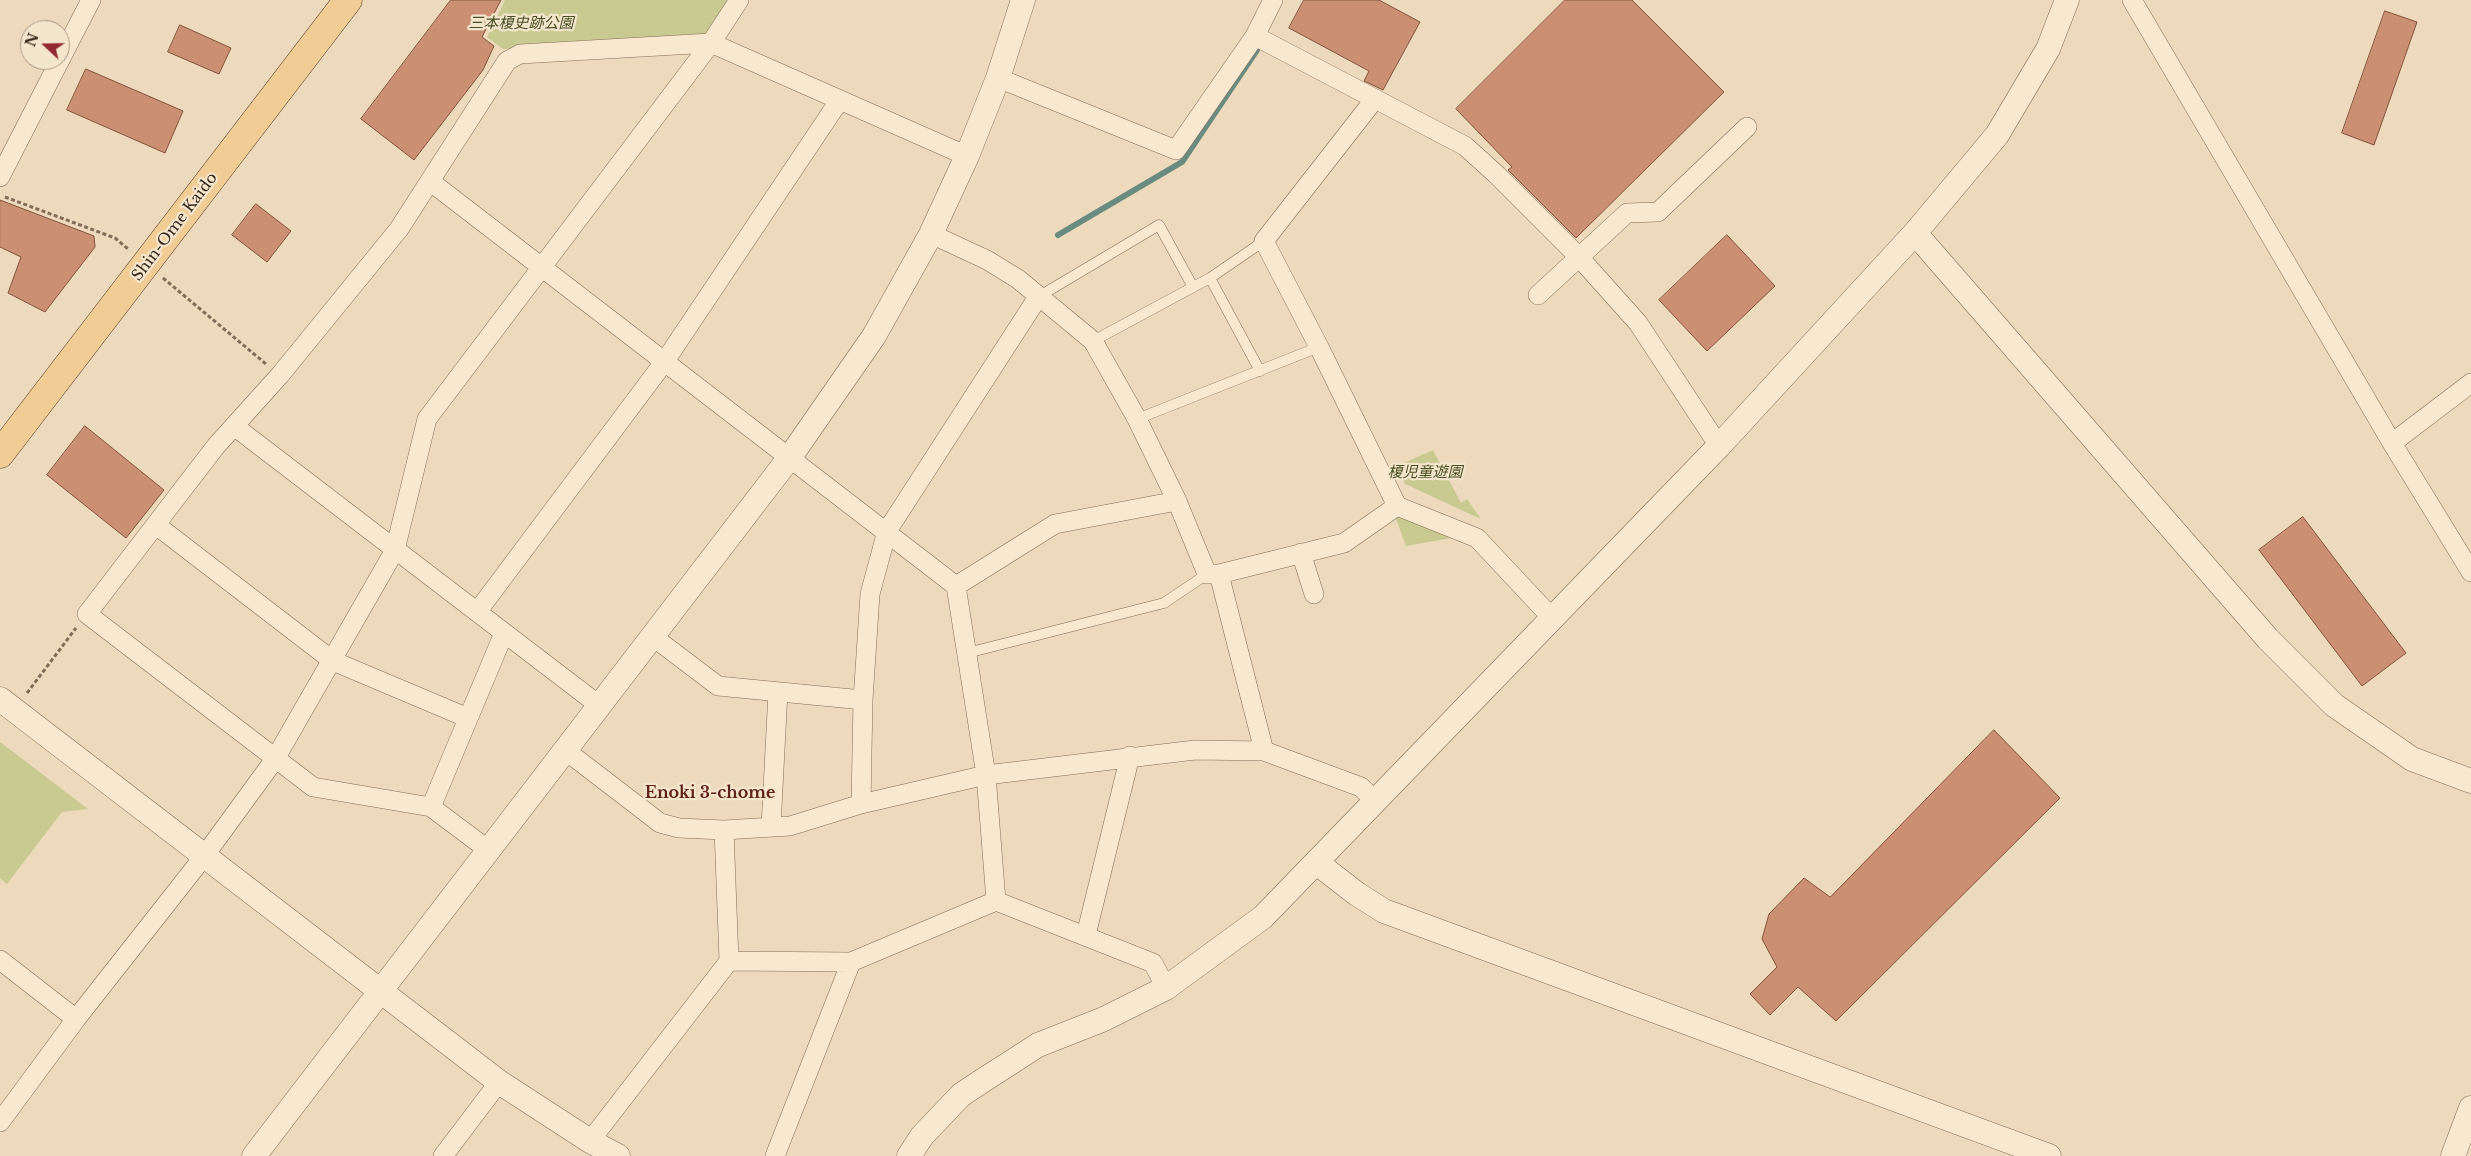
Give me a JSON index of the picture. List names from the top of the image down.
{
  "streets": {
    "main road": ["Shin-Ome Kaido"]
  },
  "districts": ["Enoki 3-chome"],
  "parks": ["三本榎史跡公園", "榎児童遊園"],
  "north": "left"
}
